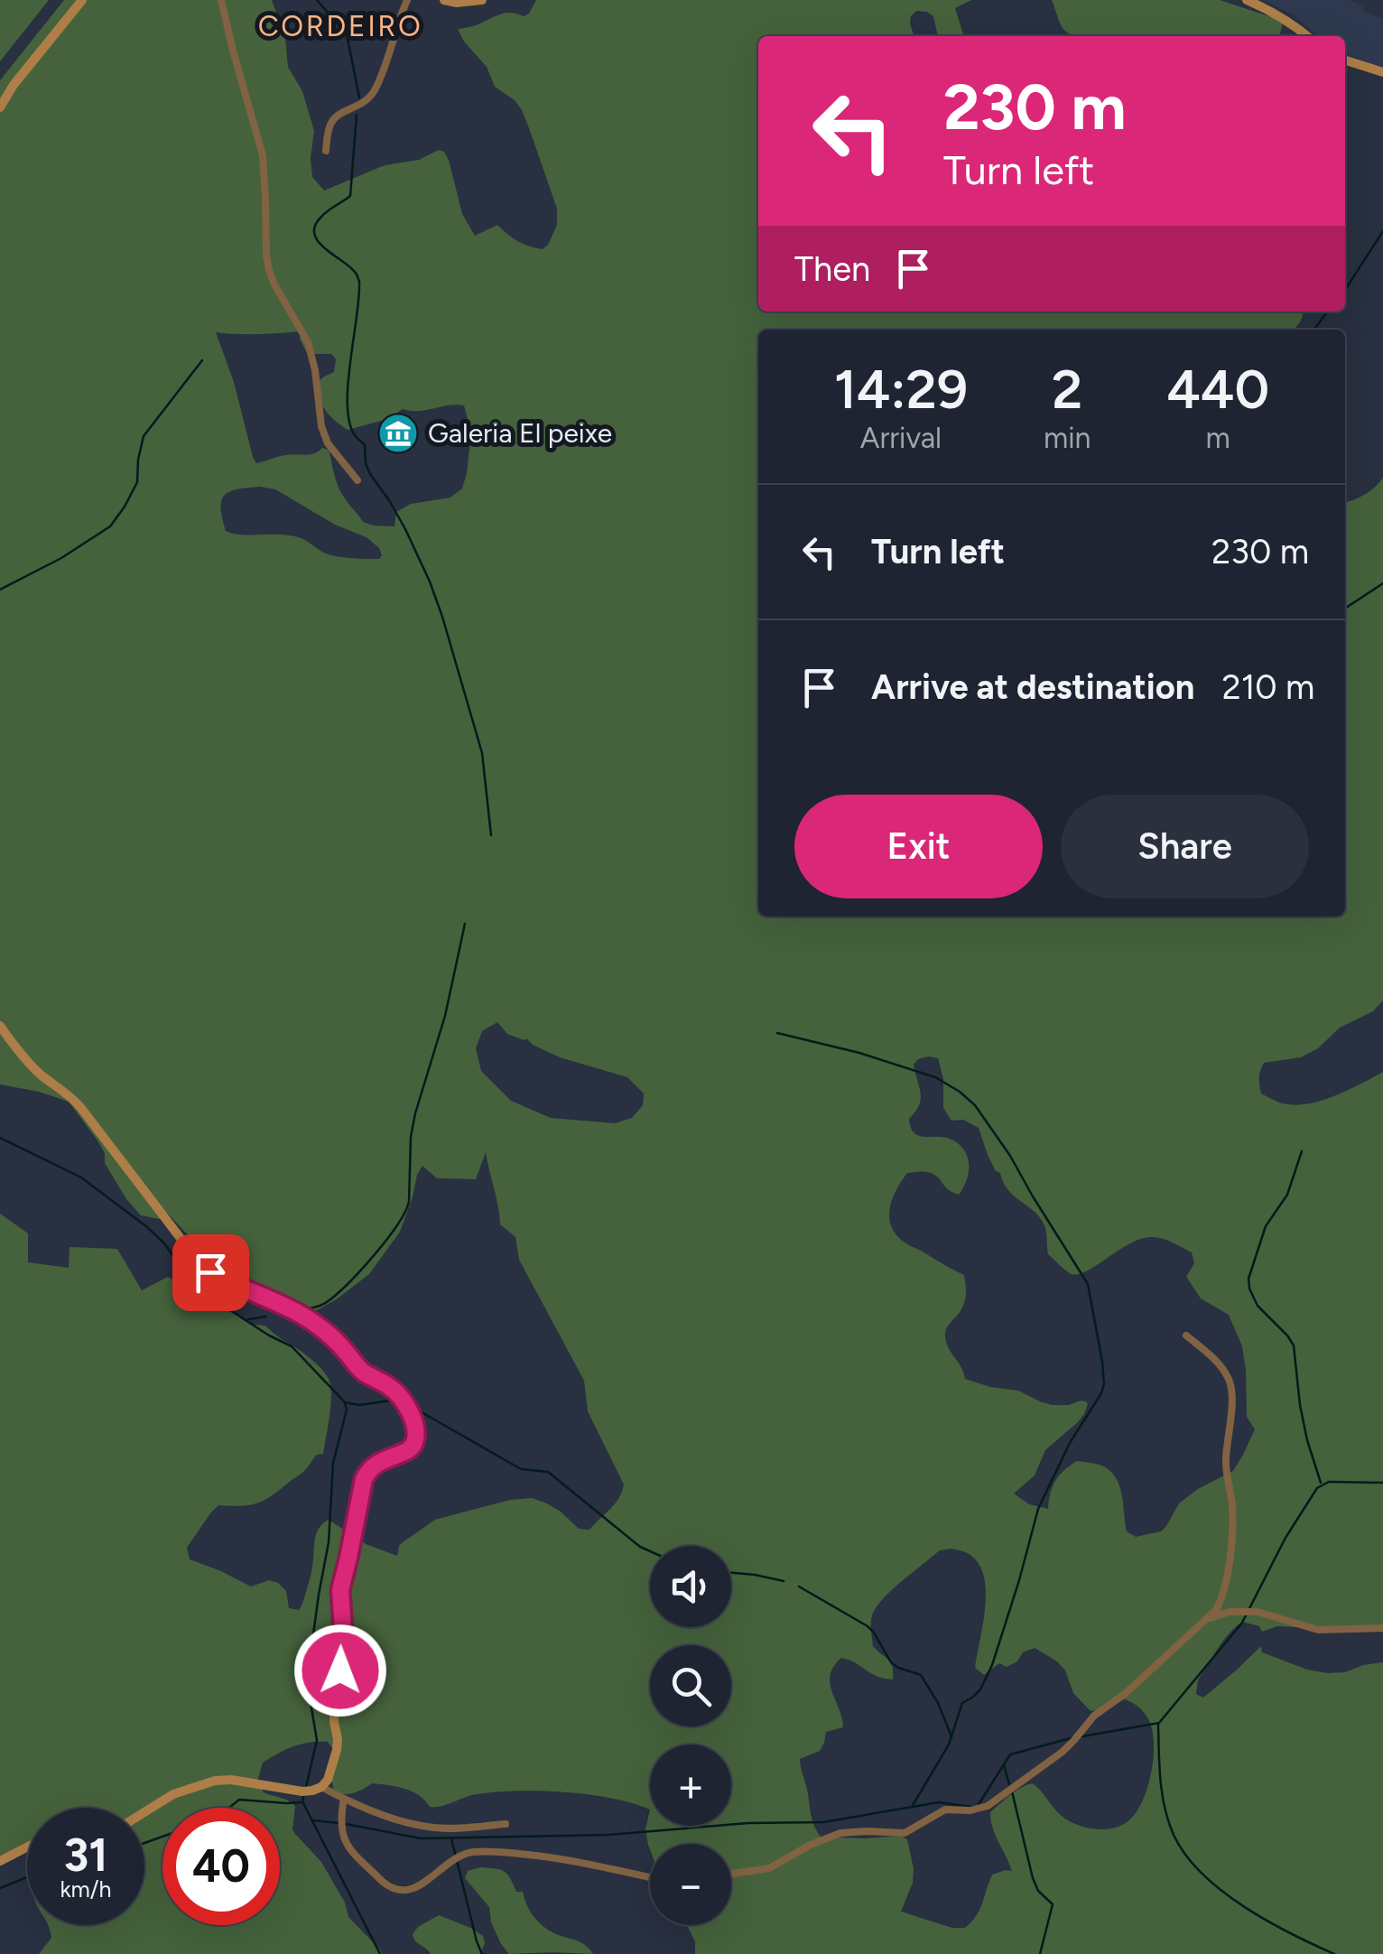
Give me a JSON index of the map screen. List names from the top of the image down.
{
  "districts": ["CORDEIRO"],
  "places": {
    "museum": ["Galeria El peixe"]
  },
  "page": {
    "turn": ["230 m", "Turn left"],
    "then": "Then",
    "eta": [
      "14:29",
      "Arrival",
      "2",
      "min",
      "440",
      "m"
    ],
    "list": [
      {
        "name": "Turn left",
        "value": "230 m"
      },
      {
        "name": "Arrive at destination",
        "value": "210 m"
      }
    ],
    "buttons": ["Exit", "Share"],
    "map_buttons": ["+", "−"],
    "speed": "31 km/h",
    "limit": "40"
  }
}
